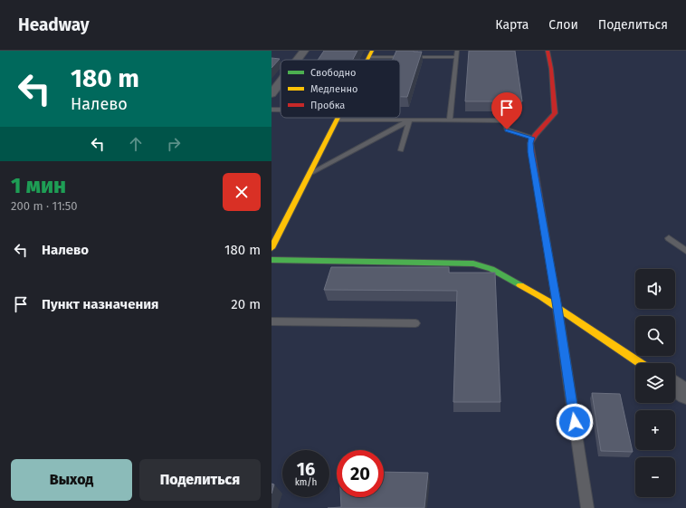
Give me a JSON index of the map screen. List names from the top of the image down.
{
  "legend": ["Свободно", "Медленно", "Пробка"],
  "page": {
    "header": "Headway",
    "nav": ["Карта", "Слои", "Поделиться"],
    "turn": ["180 m", "Налево"],
    "heading": ["1 мин", "200 m · 11:50"],
    "list": [
      {
        "name": "Налево",
        "value": "180 m"
      },
      {
        "name": "Пункт назначения",
        "value": "20 m"
      }
    ],
    "map_buttons": ["+", "−"],
    "speed": "16 km/h",
    "limit": "20",
    "buttons": ["Выход", "Поделиться"]
  }
}
